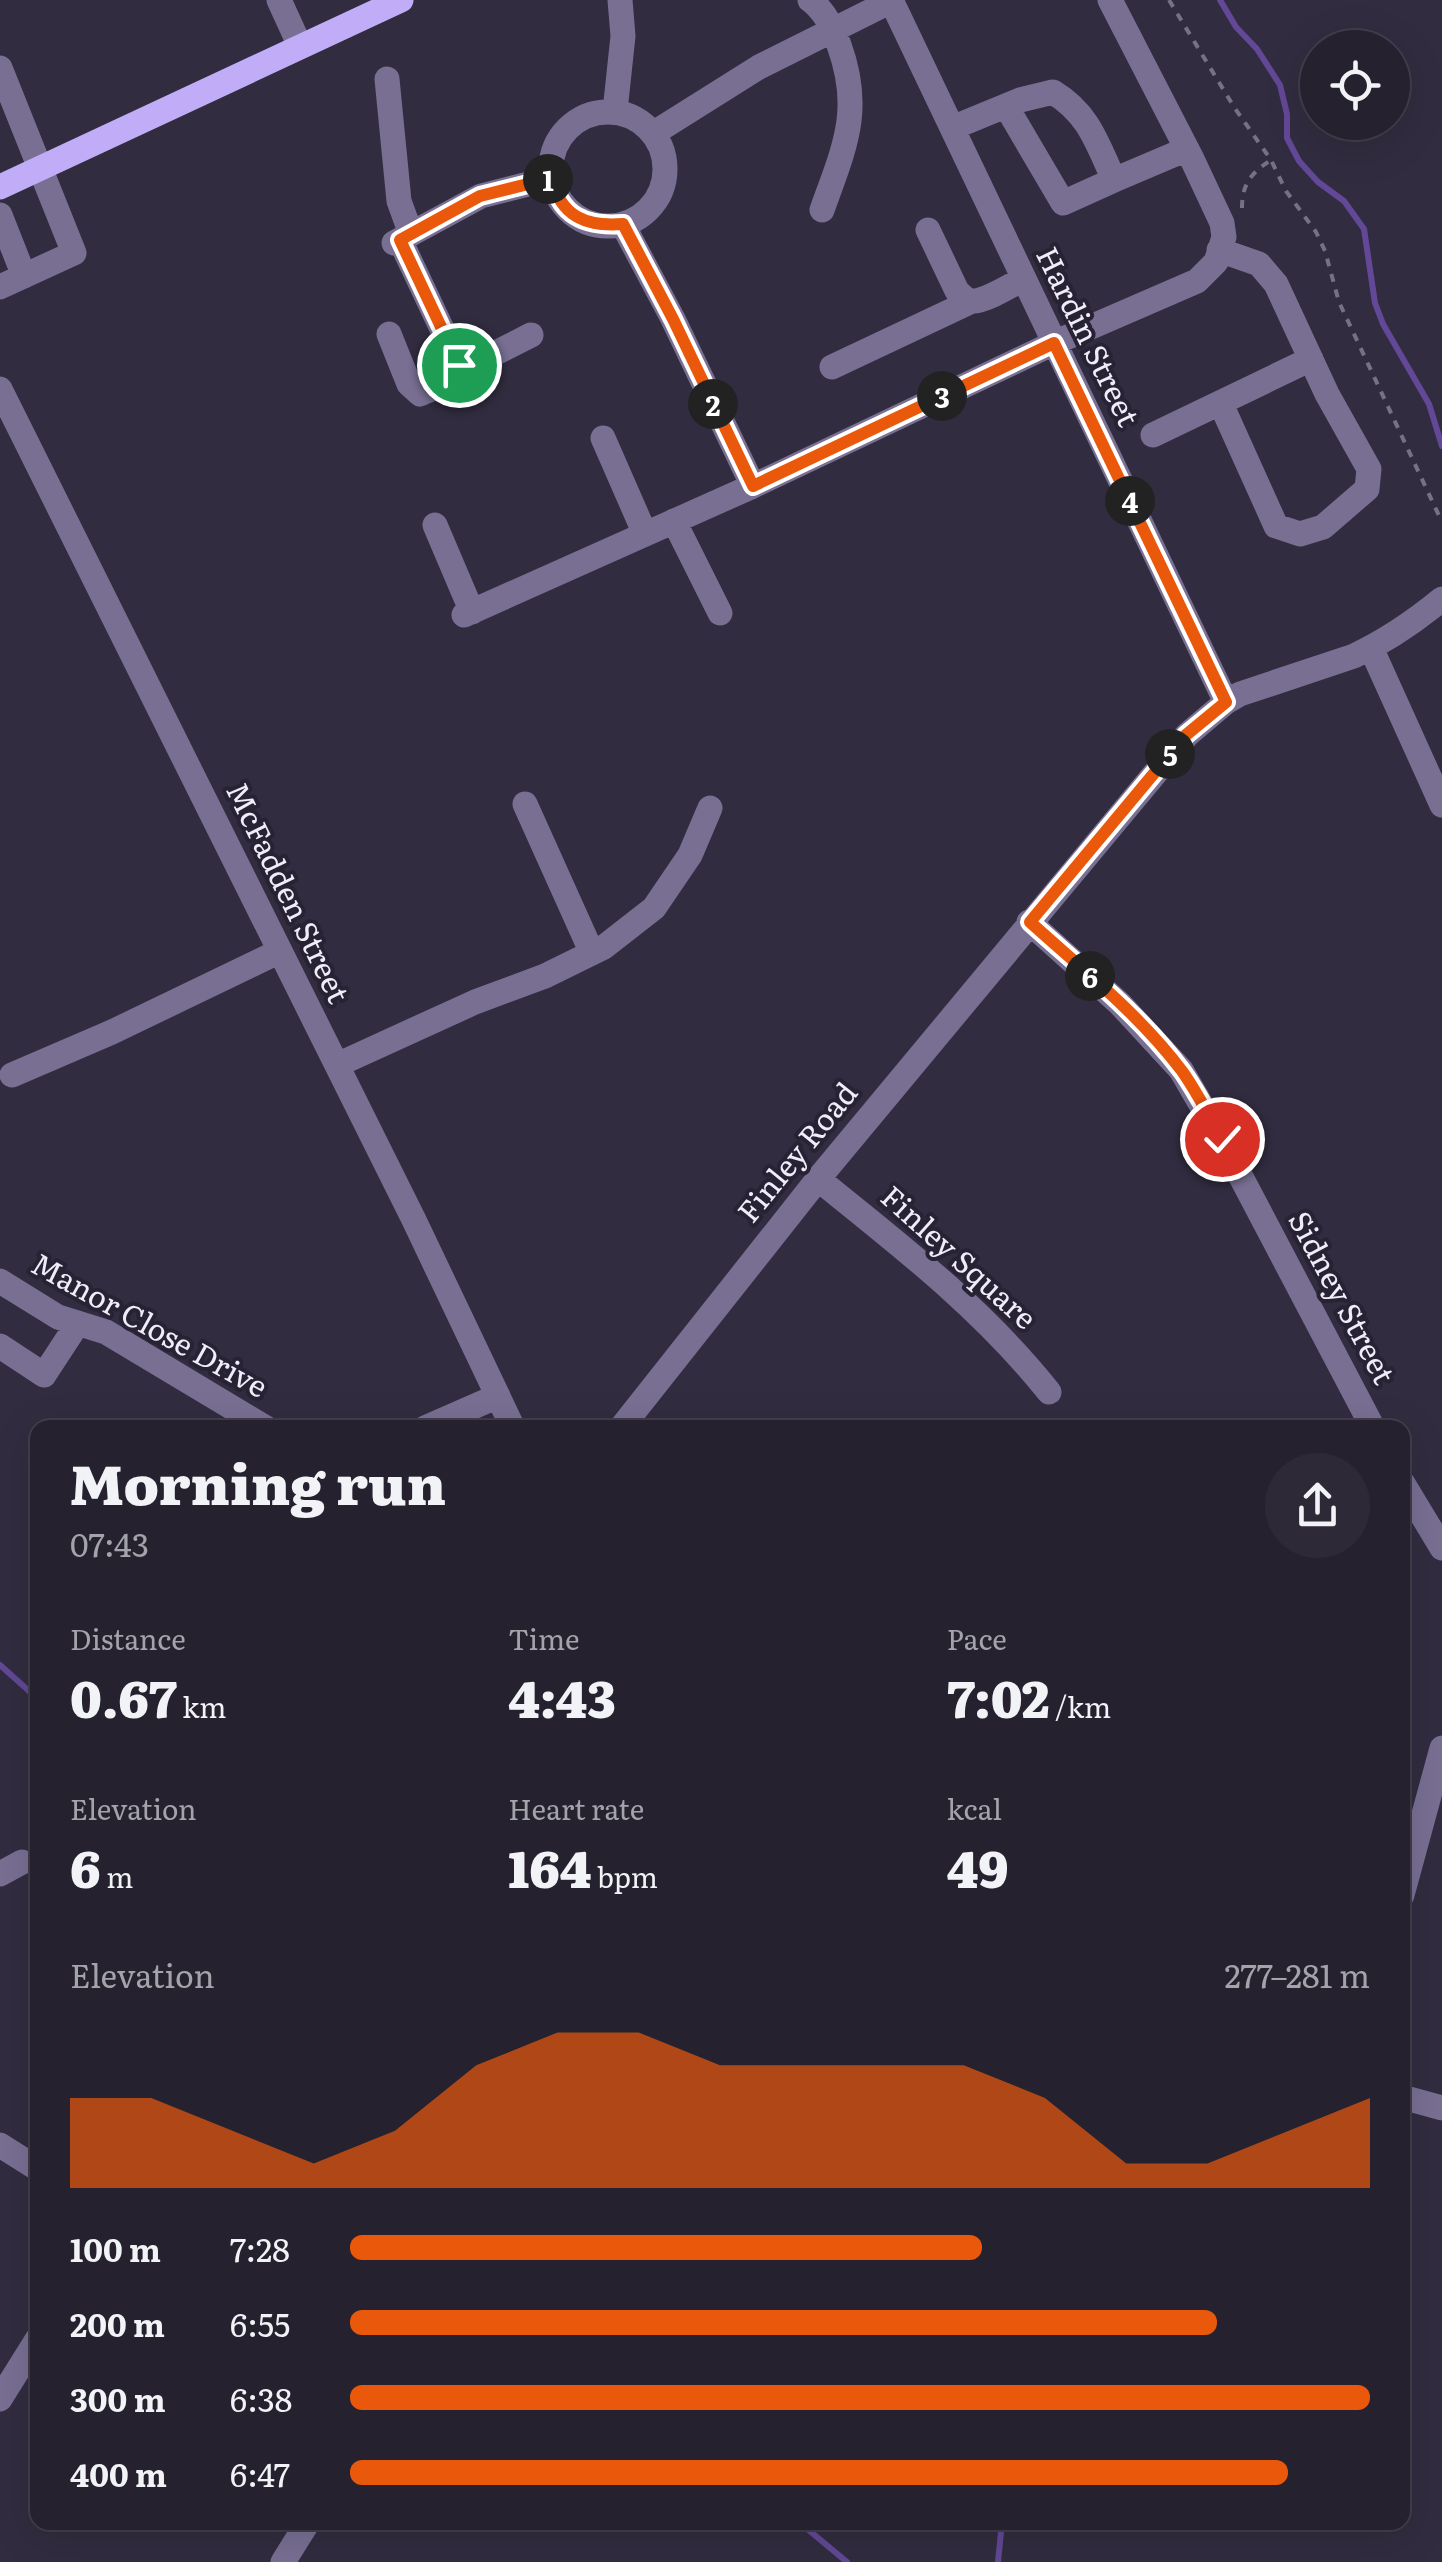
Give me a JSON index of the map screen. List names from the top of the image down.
{
  "streets": {
    "street": [
      "Hardin Street",
      "McFadden Street",
      "Finley Road",
      "Finley Square",
      "Sidney Street",
      "Manor Close Drive"
    ]
  },
  "crossings": [
    ["Hardin Street", "Finley Road"],
    ["Finley Road", "Finley Square"],
    ["Finley Road", "Sidney Street"]
  ],
  "page": {
    "pins": [
      "1",
      "3",
      "2",
      "4",
      "5",
      "6"
    ],
    "heading": ["Morning run", "07:43"],
    "stats": [
      ["Distance", "0.67 km"],
      ["Time", "4:43"],
      ["Pace", "7:02 /km"],
      ["Elevation", "6 m"],
      ["Heart rate", "164 bpm"],
      ["kcal", "49"]
    ],
    "chart": ["Elevation", "277–281 m"],
    "list": [
      {
        "name": "100 m",
        "note": "7:28"
      },
      {
        "name": "200 m",
        "note": "6:55"
      },
      {
        "name": "300 m",
        "note": "6:38"
      },
      {
        "name": "400 m",
        "note": "6:47"
      }
    ]
  }
}
